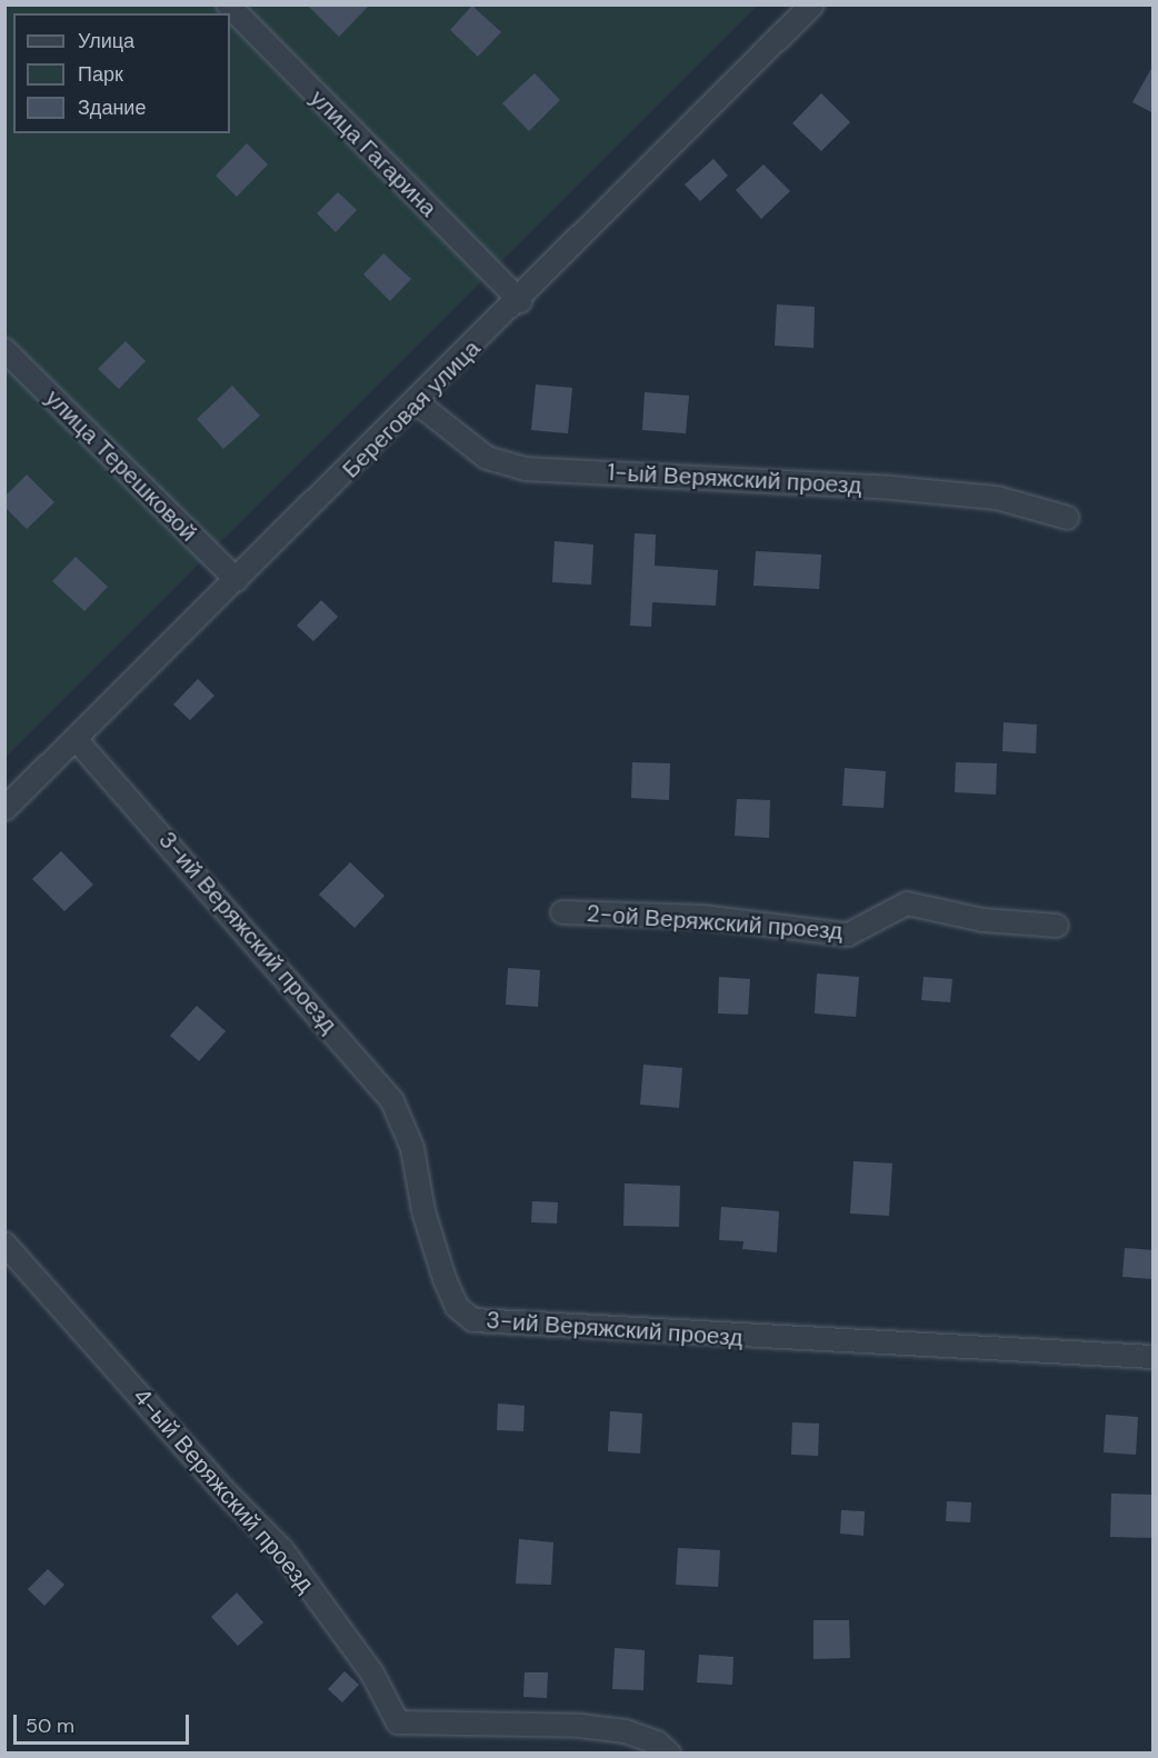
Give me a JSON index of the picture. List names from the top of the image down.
{
  "streets": {
    "street": [
      "улица Гагарина",
      "Береговая улица",
      "улица Терешковой",
      "1-ый Веряжский проезд",
      "2-ой Веряжский проезд",
      "3-ий Веряжский проезд",
      "4-ый Веряжский проезд"
    ]
  },
  "crossings": [
    ["улица Гагарина", "Береговая улица"],
    ["Береговая улица", "улица Терешковой"],
    ["Береговая улица", "1-ый Веряжский проезд"],
    ["Береговая улица", "3-ий Веряжский проезд"]
  ],
  "legend": ["Улица", "Парк", "Здание"],
  "scale_bar": "50 m"
}
